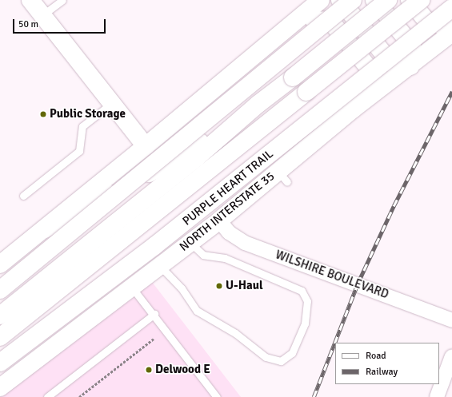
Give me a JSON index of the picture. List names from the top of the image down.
{
  "streets": {
    "main road": ["PURPLE HEART TRAIL", "NORTH INTERSTATE 35"],
    "street": ["WILSHIRE BOULEVARD"]
  },
  "crossings": [
    ["NORTH INTERSTATE 35", "WILSHIRE BOULEVARD"]
  ],
  "places": ["Public Storage", "U-Haul", "Delwood E"],
  "legend": ["Road", "Railway"],
  "scale_bar": "50 m"
}
